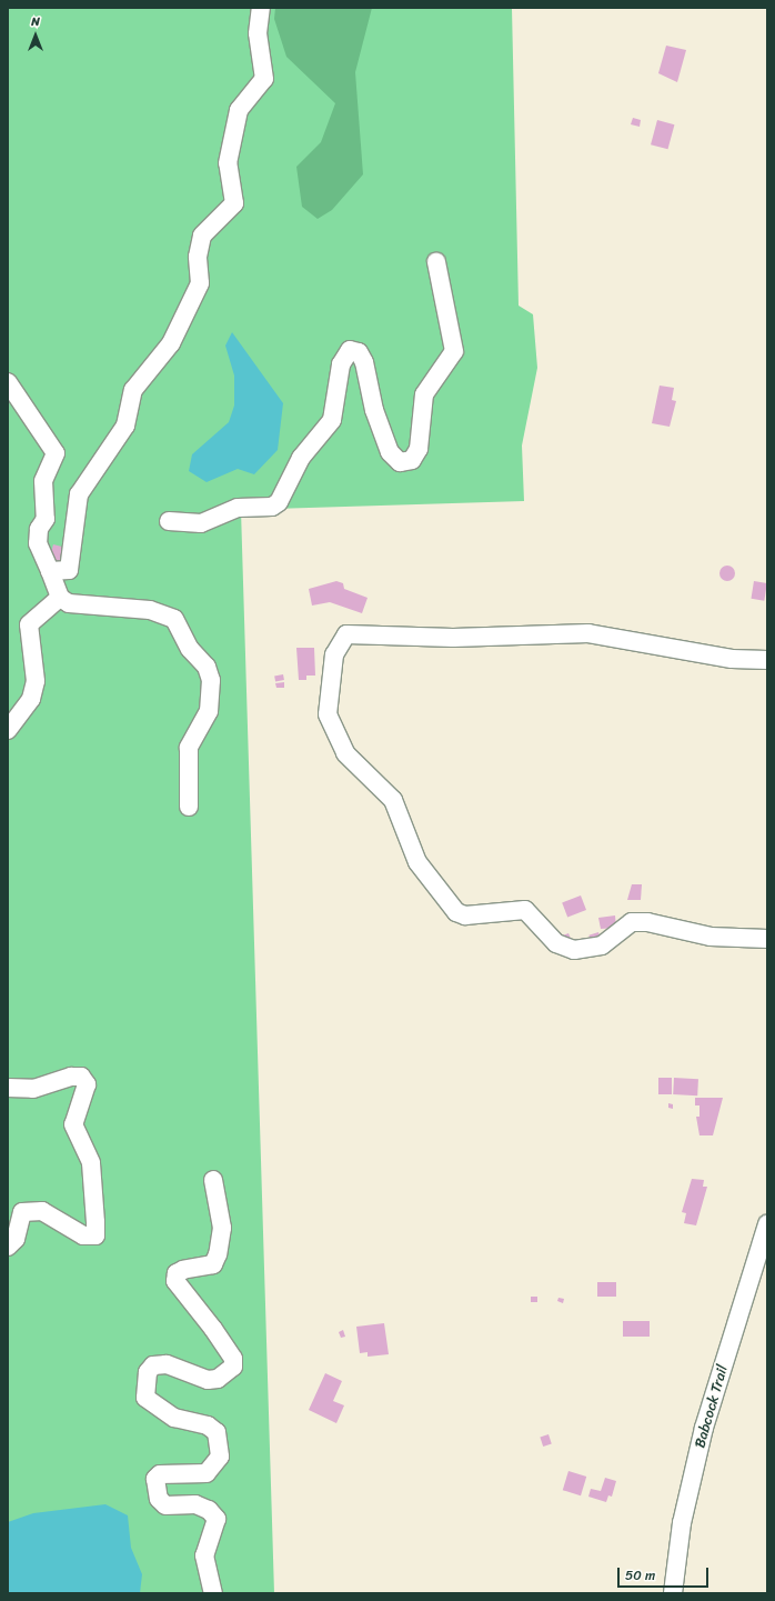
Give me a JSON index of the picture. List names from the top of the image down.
{
  "streets": {
    "street": ["Babcock Trail"]
  },
  "scale_bar": "50 m",
  "north": "top"
}
